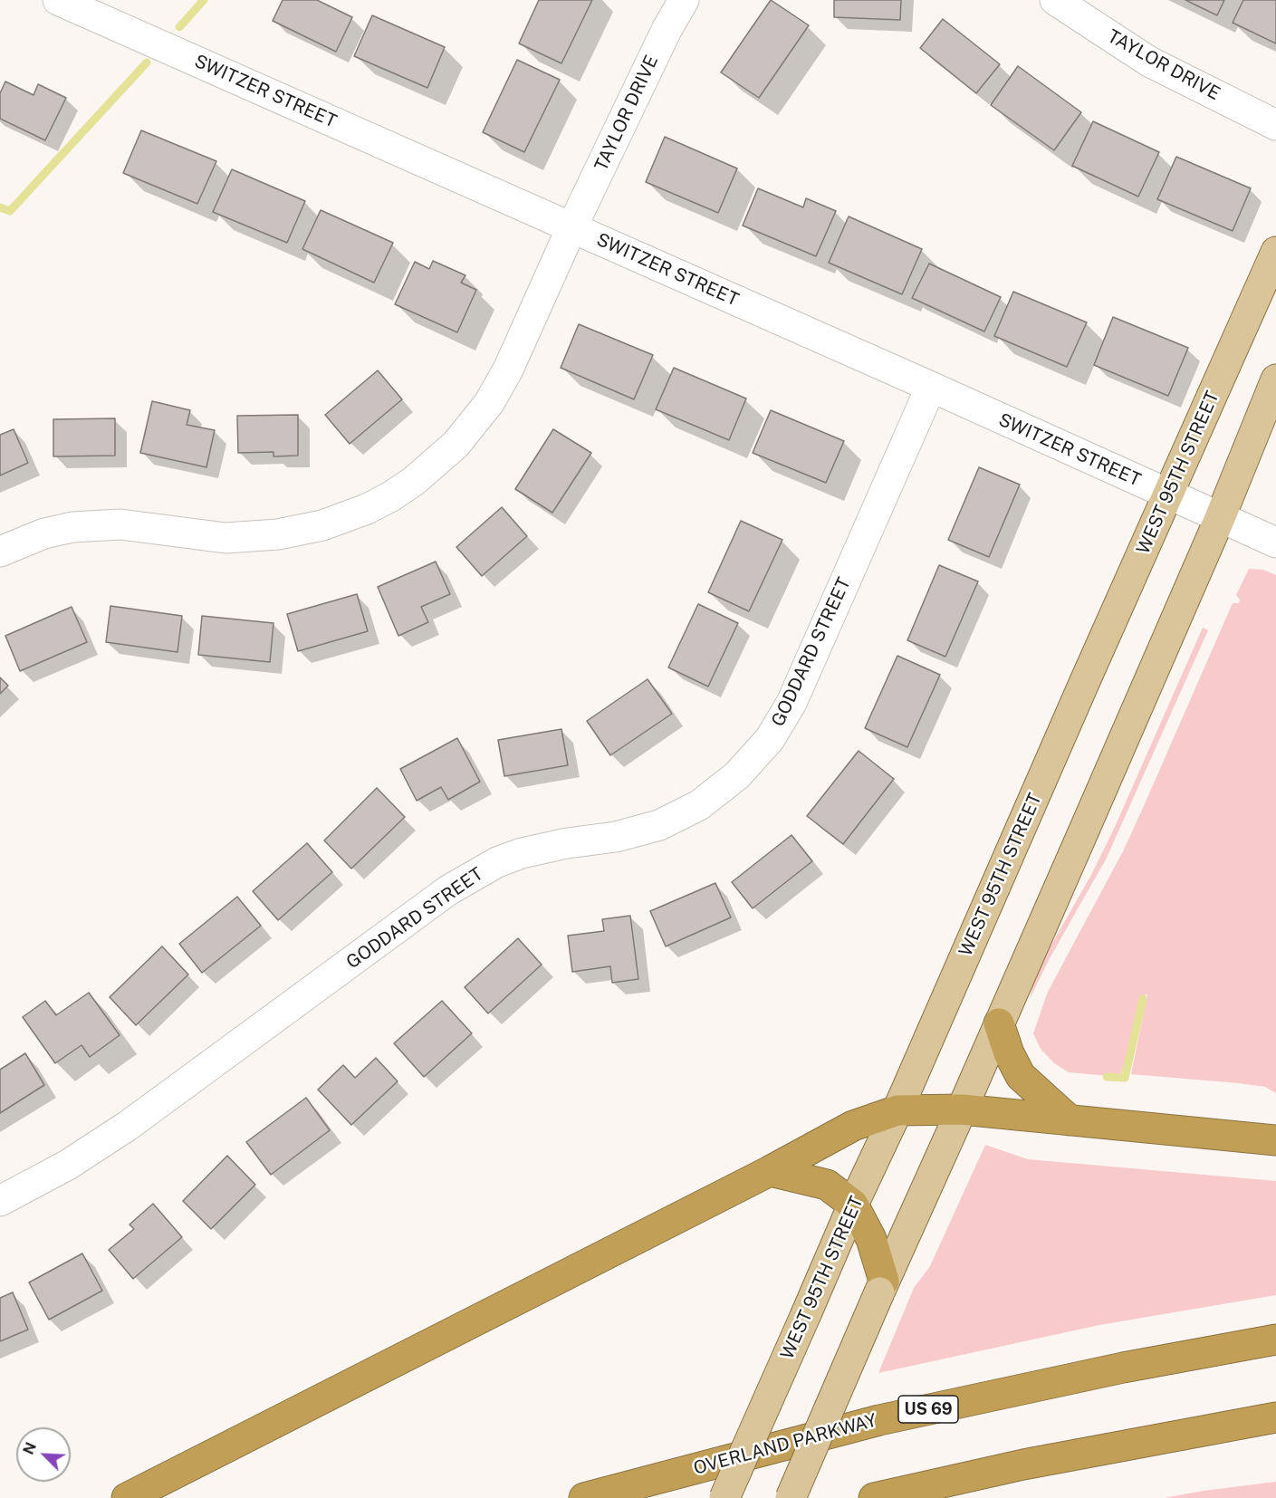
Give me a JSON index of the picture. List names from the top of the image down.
{
  "streets": {
    "highway": ["US 69", "OVERLAND PARKWAY"],
    "main road": ["WEST 95TH STREET"],
    "street": ["TAYLOR DRIVE", "SWITZER STREET", "GODDARD STREET"]
  },
  "crossings": [
    ["TAYLOR DRIVE", "SWITZER STREET"],
    ["SWITZER STREET", "WEST 95TH STREET"],
    ["SWITZER STREET", "GODDARD STREET"]
  ],
  "north": "top left"
}
